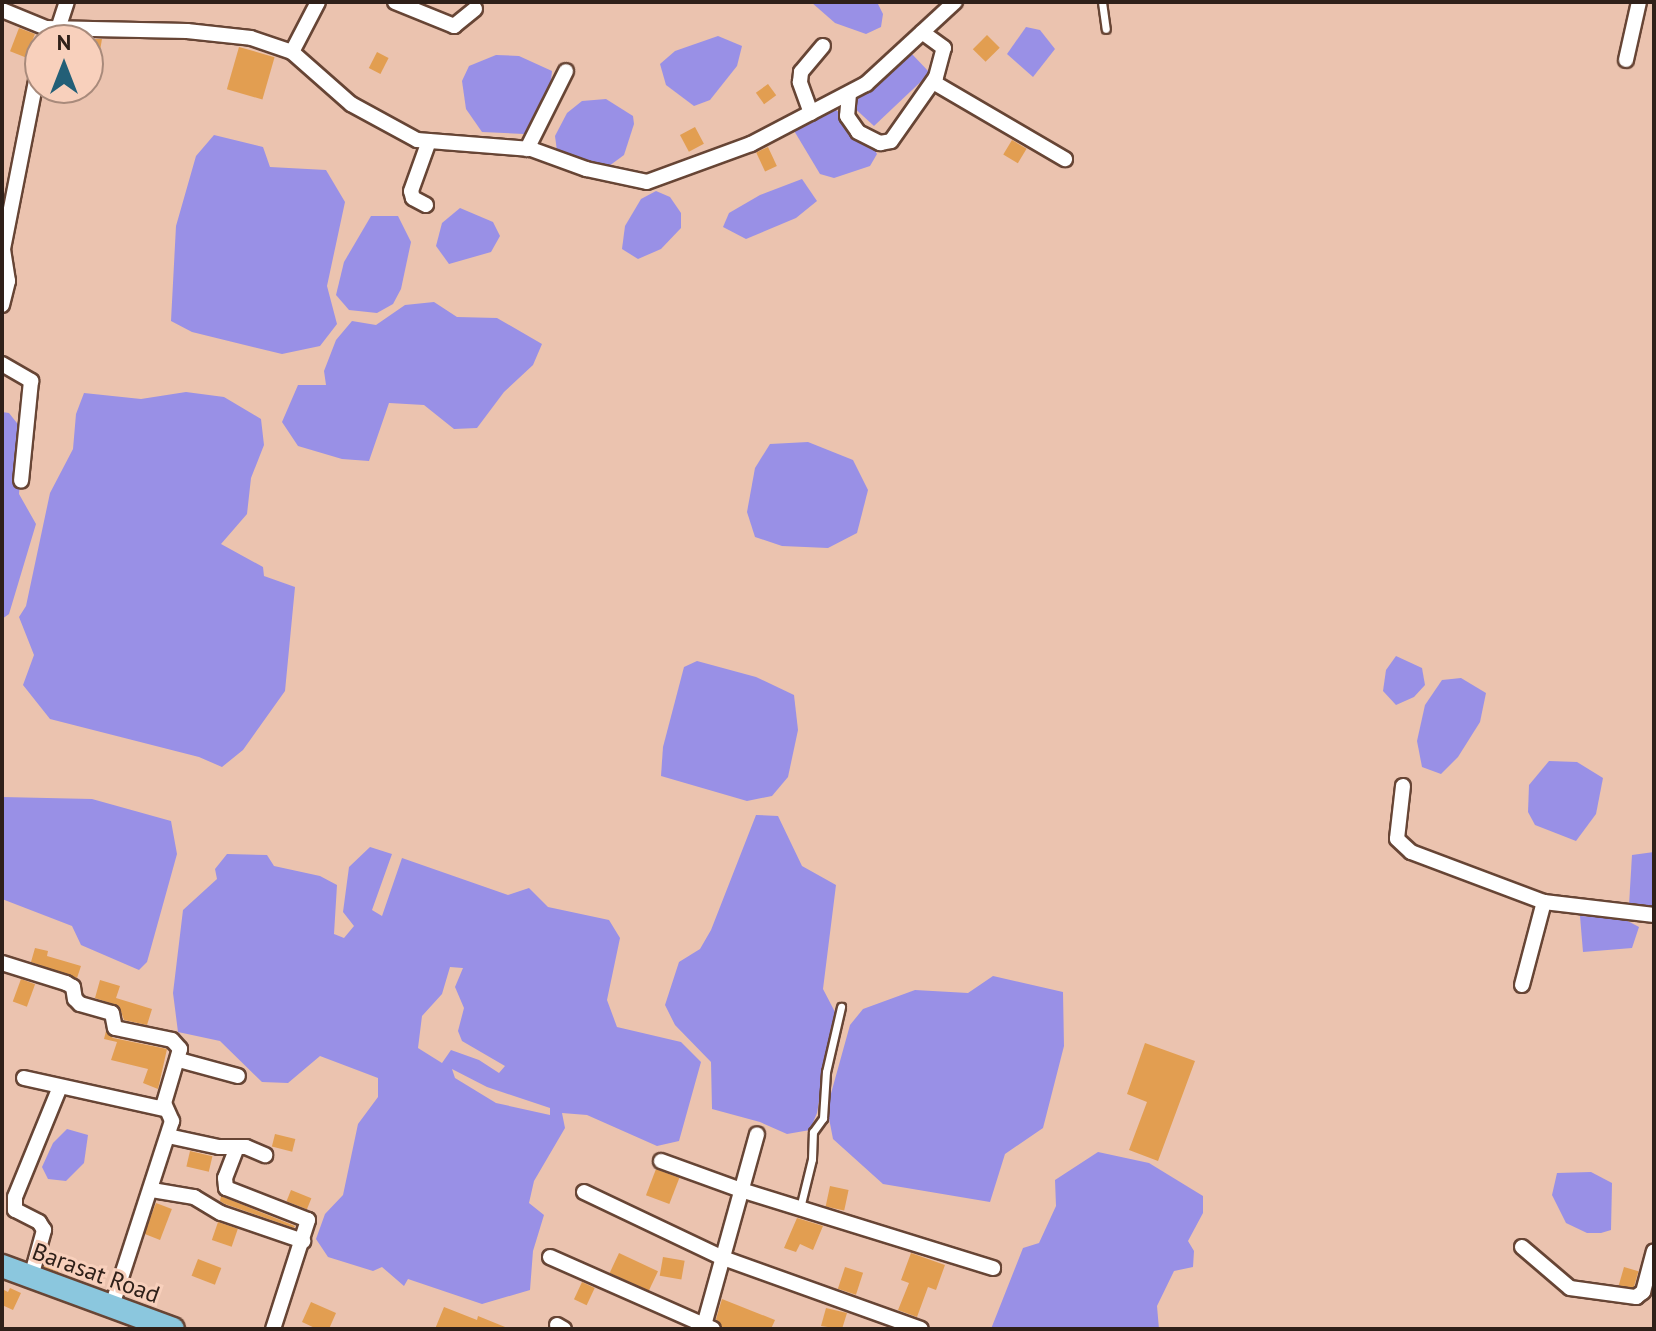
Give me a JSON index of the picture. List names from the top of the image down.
{
  "streets": {
    "main road": ["Barasat Road"]
  },
  "north": "top"
}
